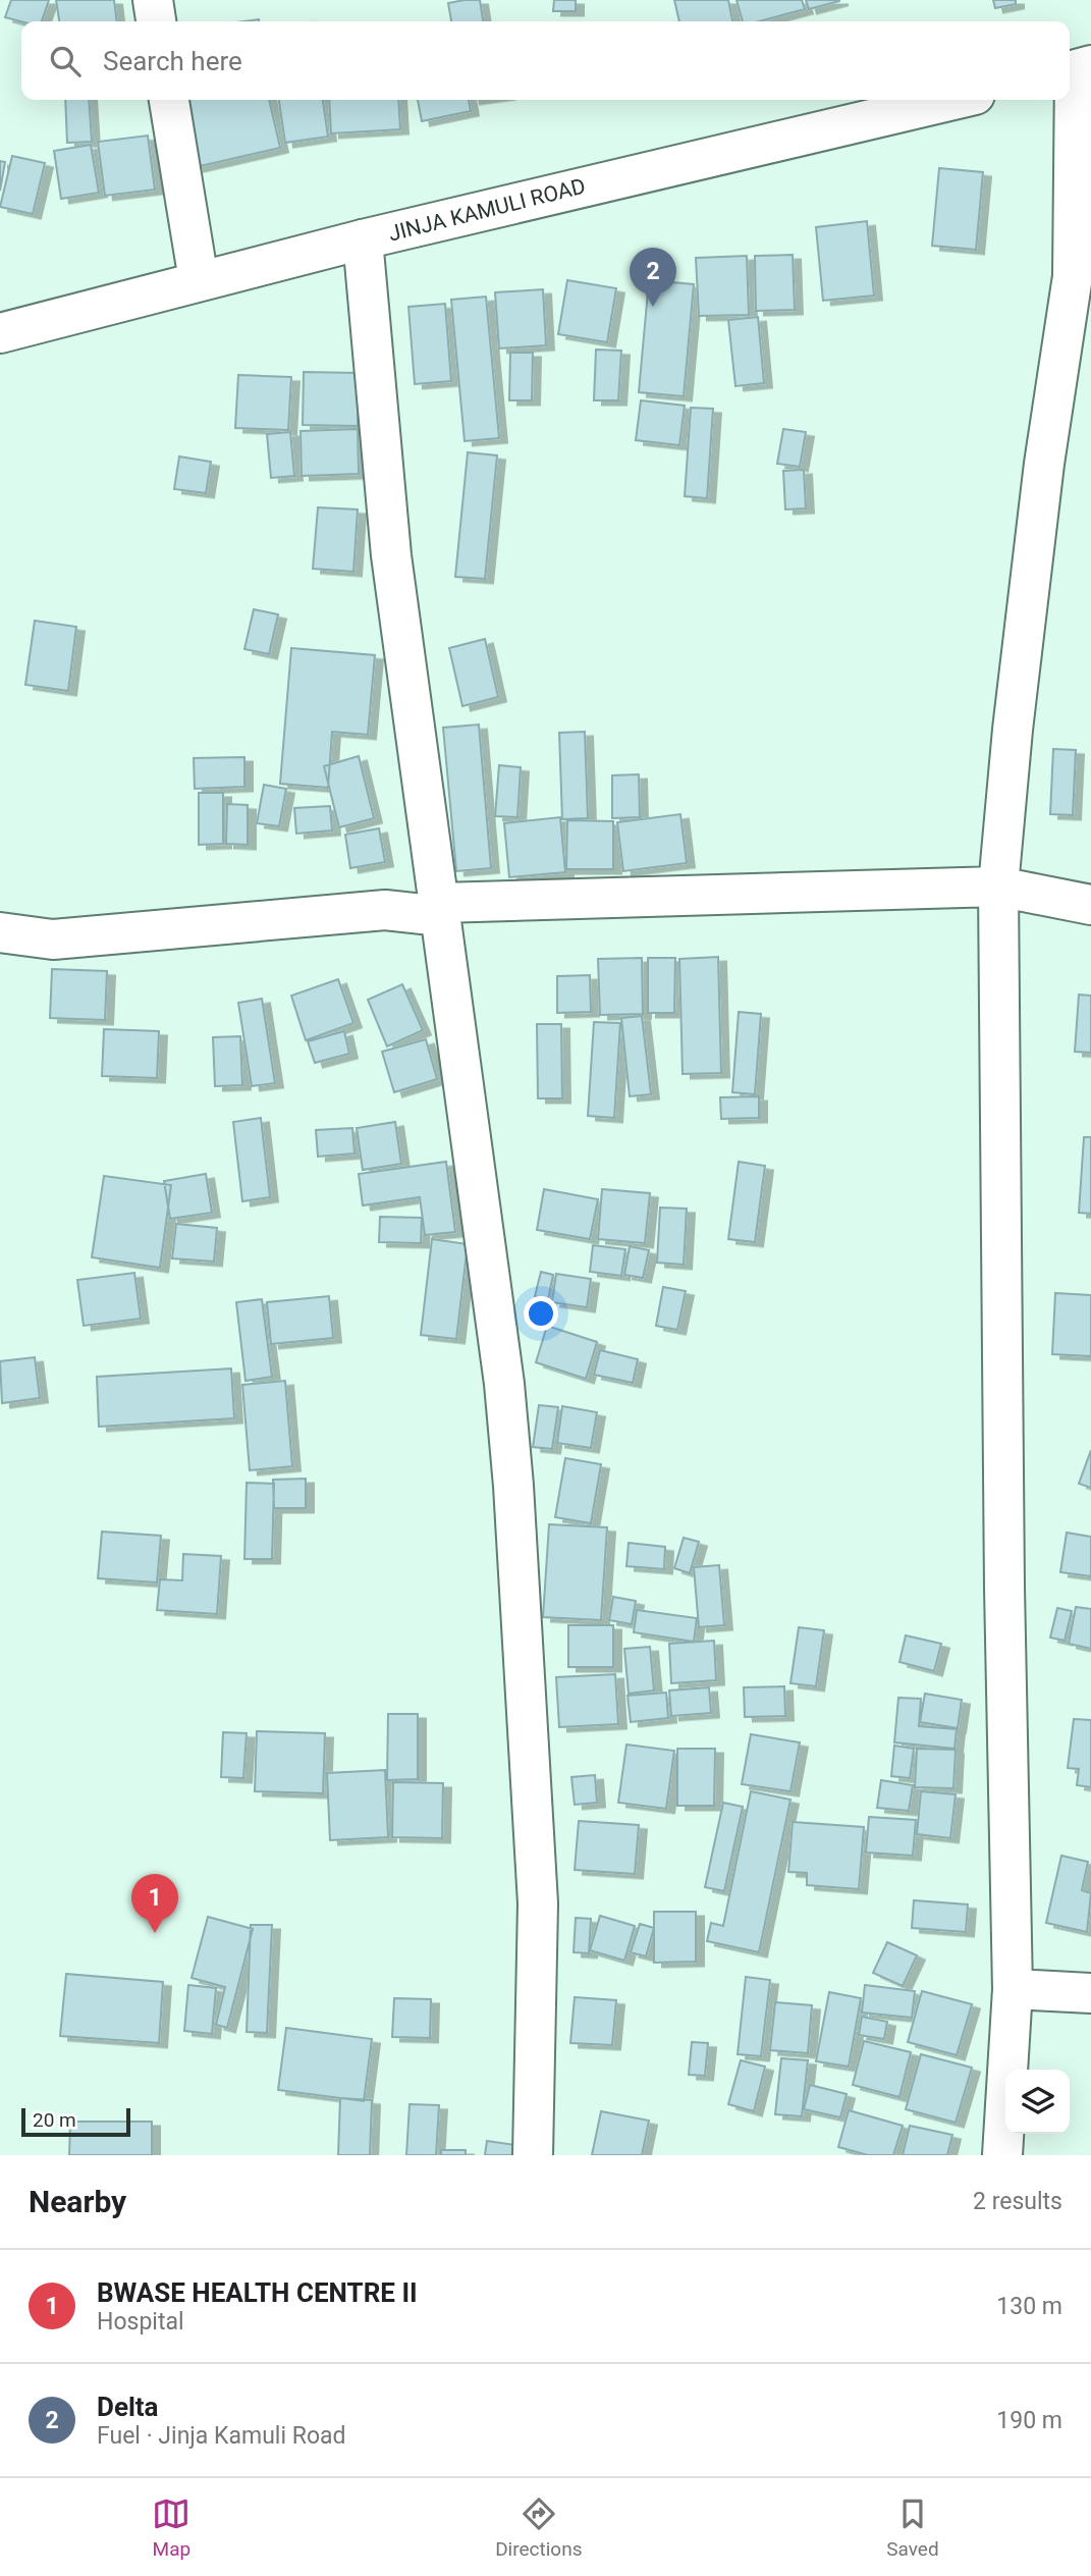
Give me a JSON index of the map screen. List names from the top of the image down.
{
  "streets": {
    "street": ["JINJA KAMULI ROAD"]
  },
  "scale_bar": "20 m",
  "page": {
    "search": "Search here",
    "pins": ["2", "1"],
    "scale": "20 m",
    "heading": ["Nearby", "2 results"],
    "list": [
      {
        "mark": "1",
        "name": "BWASE HEALTH CENTRE II",
        "note": "Hospital",
        "value": "130 m"
      },
      {
        "mark": "2",
        "name": "Delta",
        "note": "Fuel · Jinja Kamuli Road",
        "value": "190 m"
      }
    ],
    "nav": ["Map", "Directions", "Saved"]
  }
}
